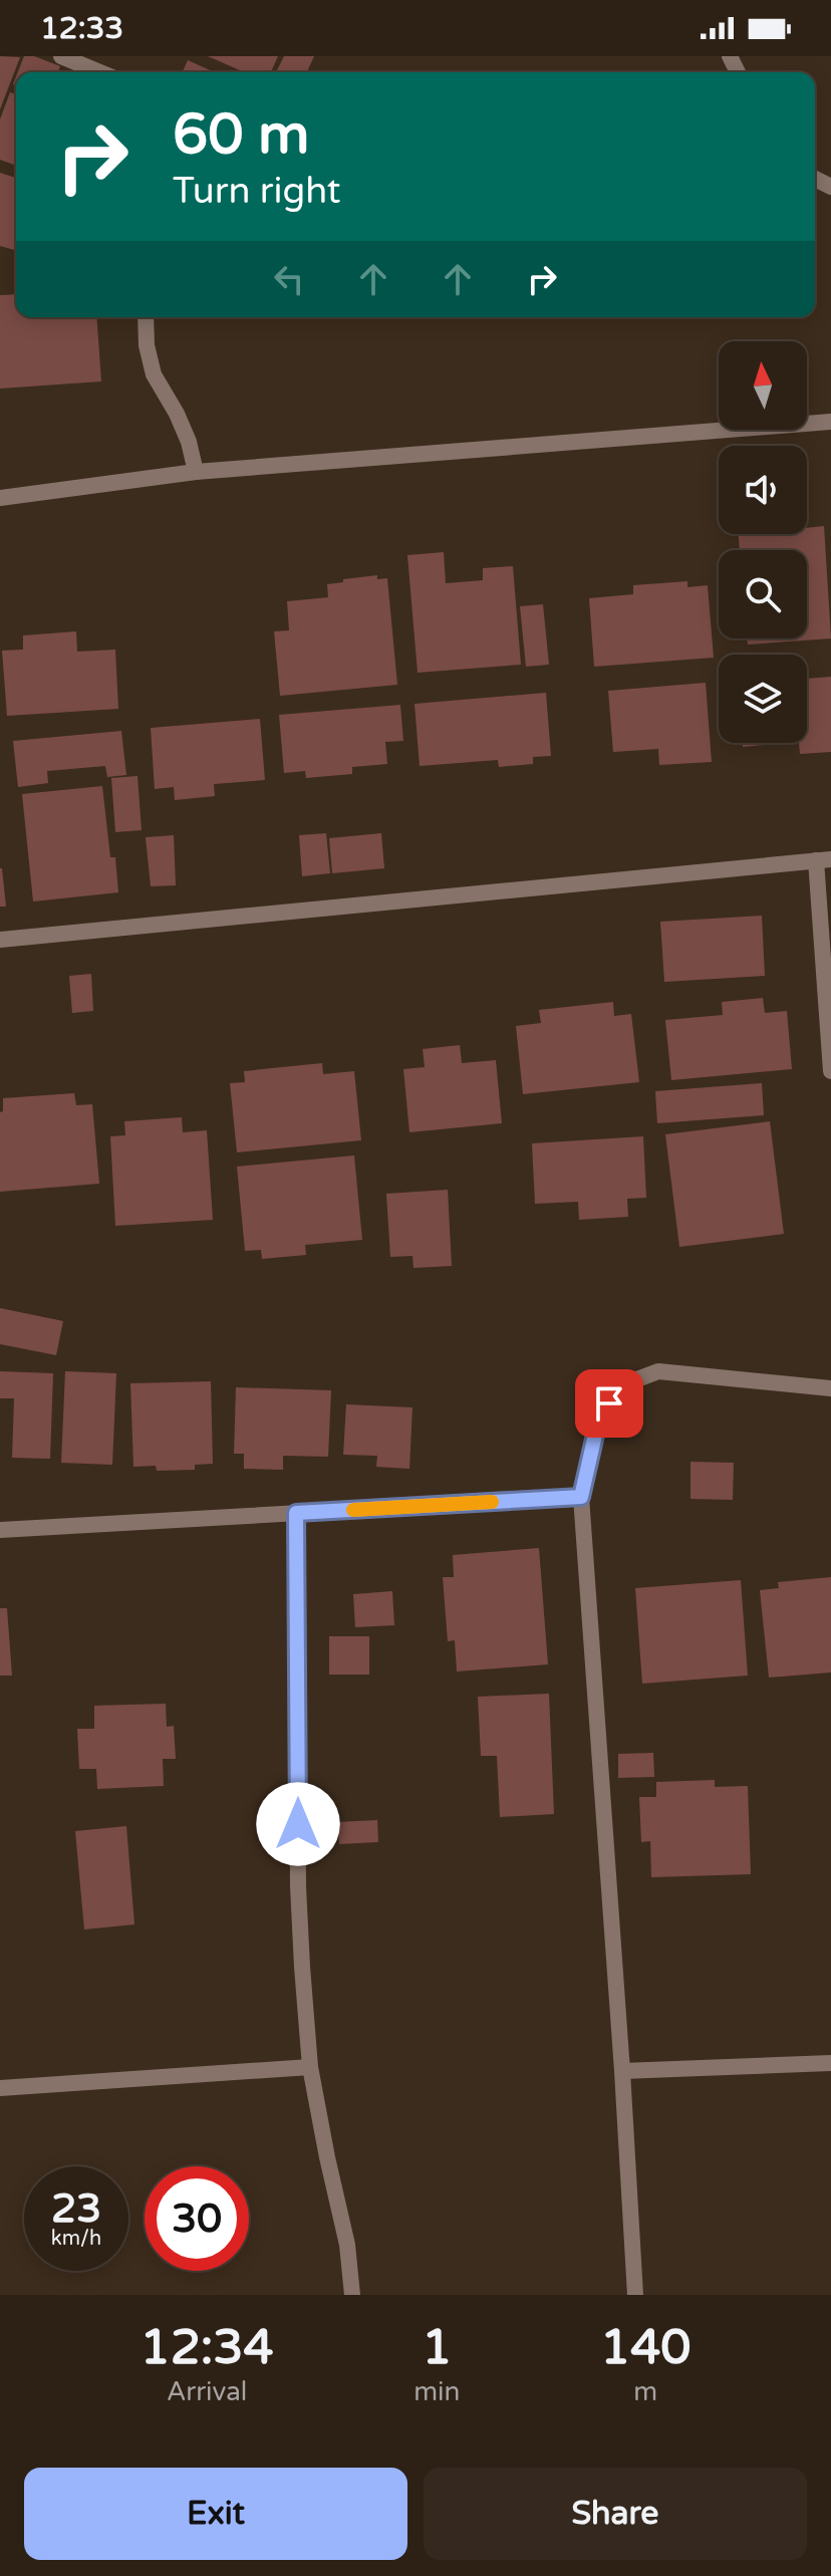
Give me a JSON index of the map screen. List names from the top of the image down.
{
  "north": "top",
  "page": {
    "status": "12:33",
    "turn": ["60 m", "Turn right"],
    "speed": "23 km/h",
    "limit": "30",
    "eta": [
      "12:34",
      "Arrival",
      "1",
      "min",
      "140",
      "m"
    ],
    "buttons": ["Exit", "Share"]
  }
}
